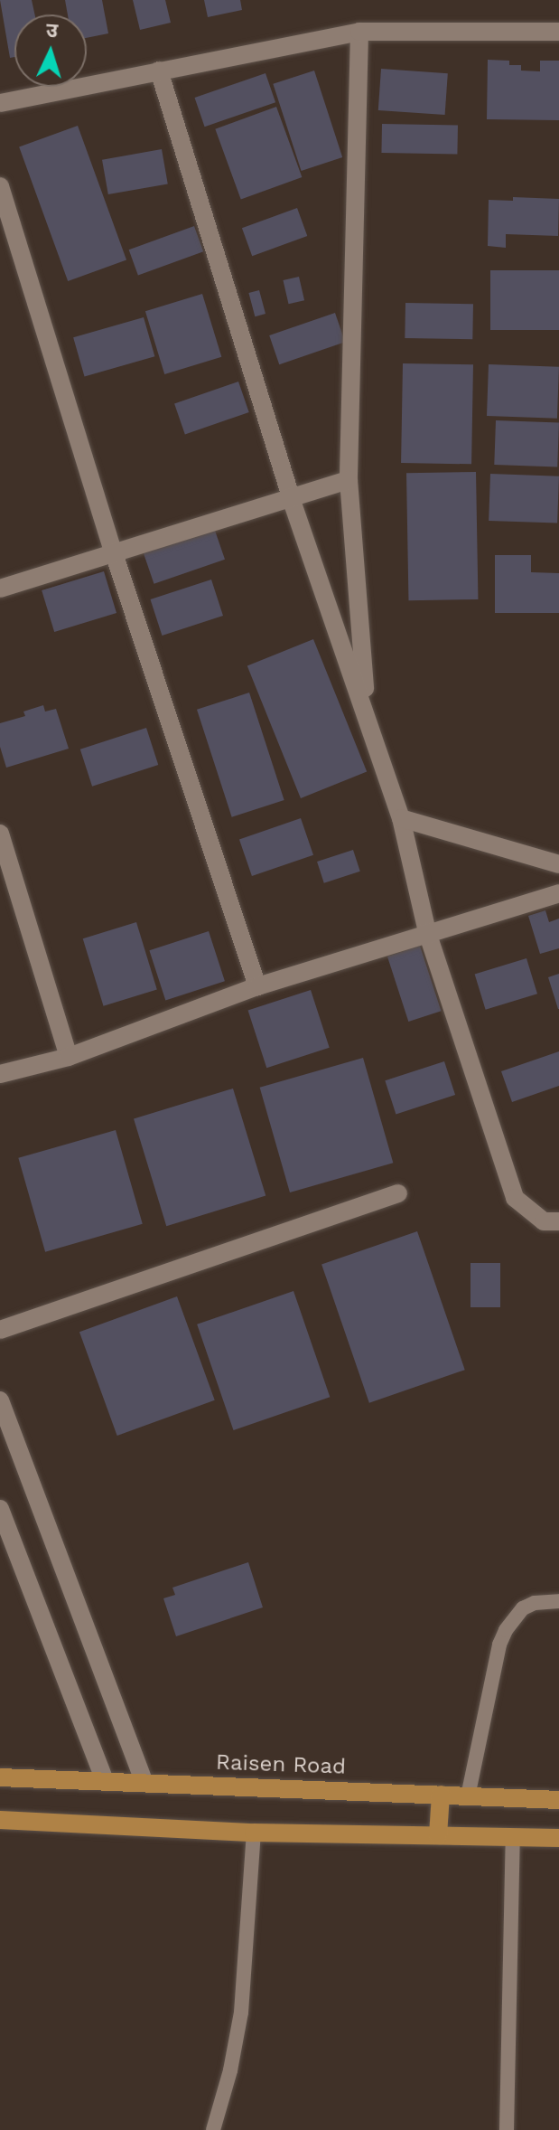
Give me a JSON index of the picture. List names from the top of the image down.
{
  "streets": {
    "main road": ["Raisen Road"]
  },
  "north": "top"
}
